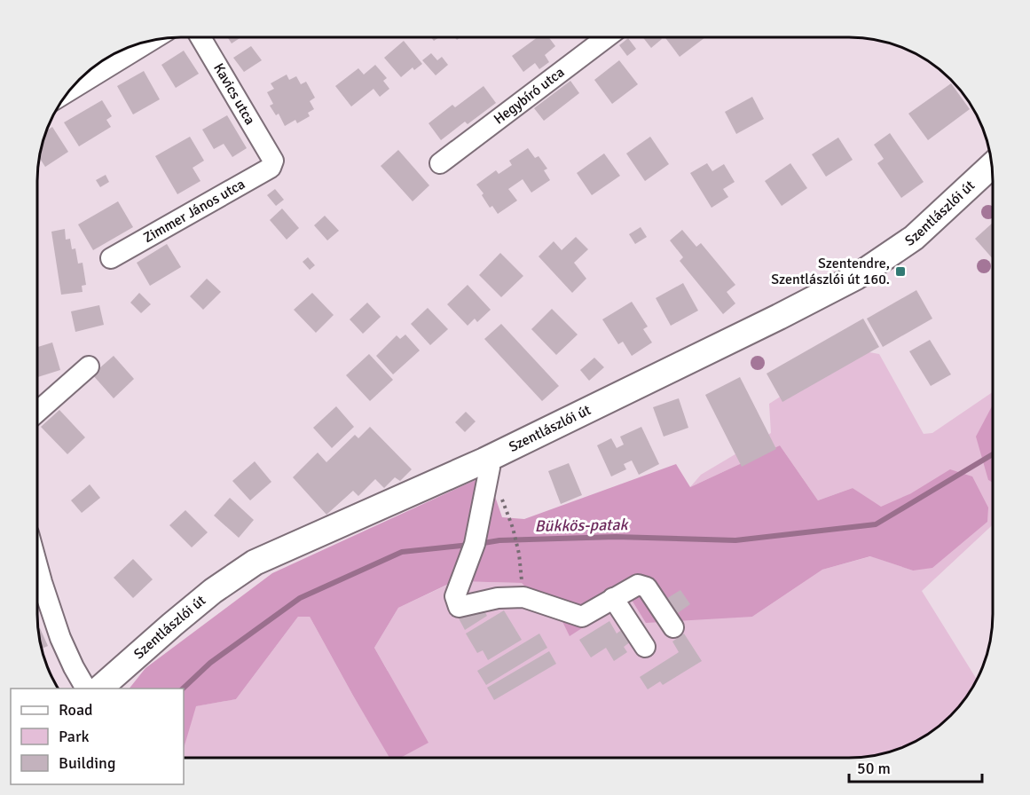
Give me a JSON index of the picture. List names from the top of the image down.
{
  "streets": {
    "main road": ["Szentlászlói út"],
    "street": ["Kavics utca", "Hegybíró utca", "Zimmer János utca"]
  },
  "crossings": [
    ["Kavics utca", "Zimmer János utca"]
  ],
  "water": ["Bükkös-patak"],
  "places": {
    "transit": ["Szentendre, Szentlászlói út 160."]
  },
  "legend": ["Road", "Park", "Building"],
  "scale_bar": "50 m"
}
